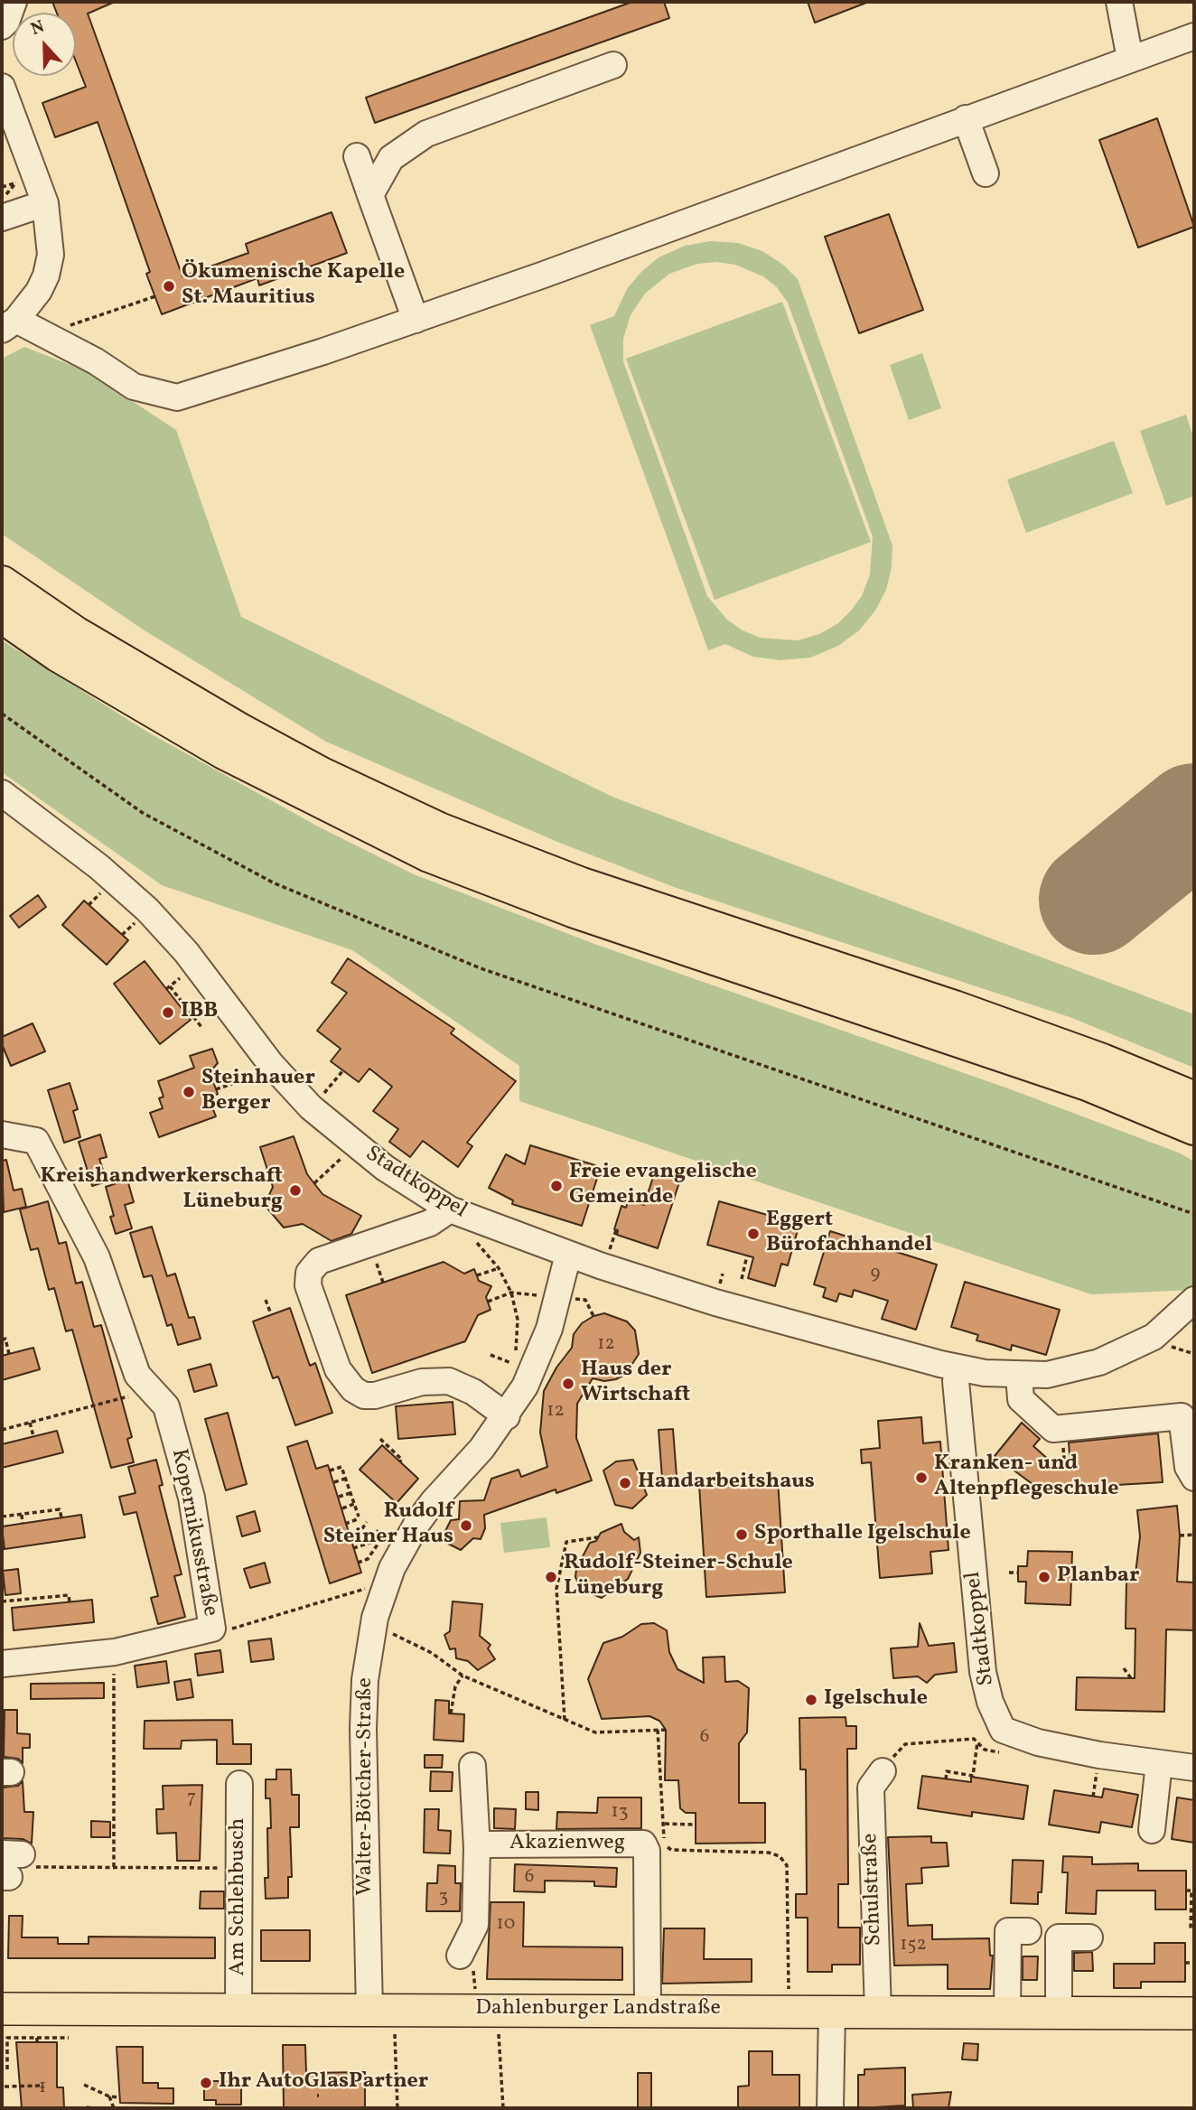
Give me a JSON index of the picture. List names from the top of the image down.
{
  "streets": {
    "main road": ["Dahlenburger Landstraße"],
    "street": [
      "Stadtkoppel",
      "Kopernikusstraße",
      "Walter-Bötcher-Straße",
      "Akazienweg",
      "Schulstraße",
      "Am Schlehbusch"
    ]
  },
  "crossings": [
    ["Stadtkoppel", "Walter-Bötcher-Straße"],
    ["Walter-Bötcher-Straße", "Dahlenburger Landstraße"],
    ["Akazienweg", "Dahlenburger Landstraße"],
    ["Schulstraße", "Dahlenburger Landstraße"],
    ["Am Schlehbusch", "Dahlenburger Landstraße"]
  ],
  "places": [
    "Ökumenische Kapelle St. Mauritius",
    "IBB",
    "Steinhauer Berger",
    "Freie evangelische Gemeinde",
    "Kreishandwerkerschaft Lüneburg",
    "Eggert Bürofachhandel",
    "Haus der Wirtschaft",
    "Kranken- und Altenpflegeschule",
    "Handarbeitshaus",
    "Rudolf Steiner Haus",
    "Sporthalle Igelschule",
    "Rudolf-Steiner-Schule Lüneburg",
    "Planbar",
    "Igelschule",
    "Ihr AutoGlasPartner"
  ],
  "house_numbers": [
    "9",
    "12",
    "12",
    "6",
    "7",
    "13",
    "6",
    "3",
    "10",
    "152",
    "1"
  ],
  "north": "top"
}
